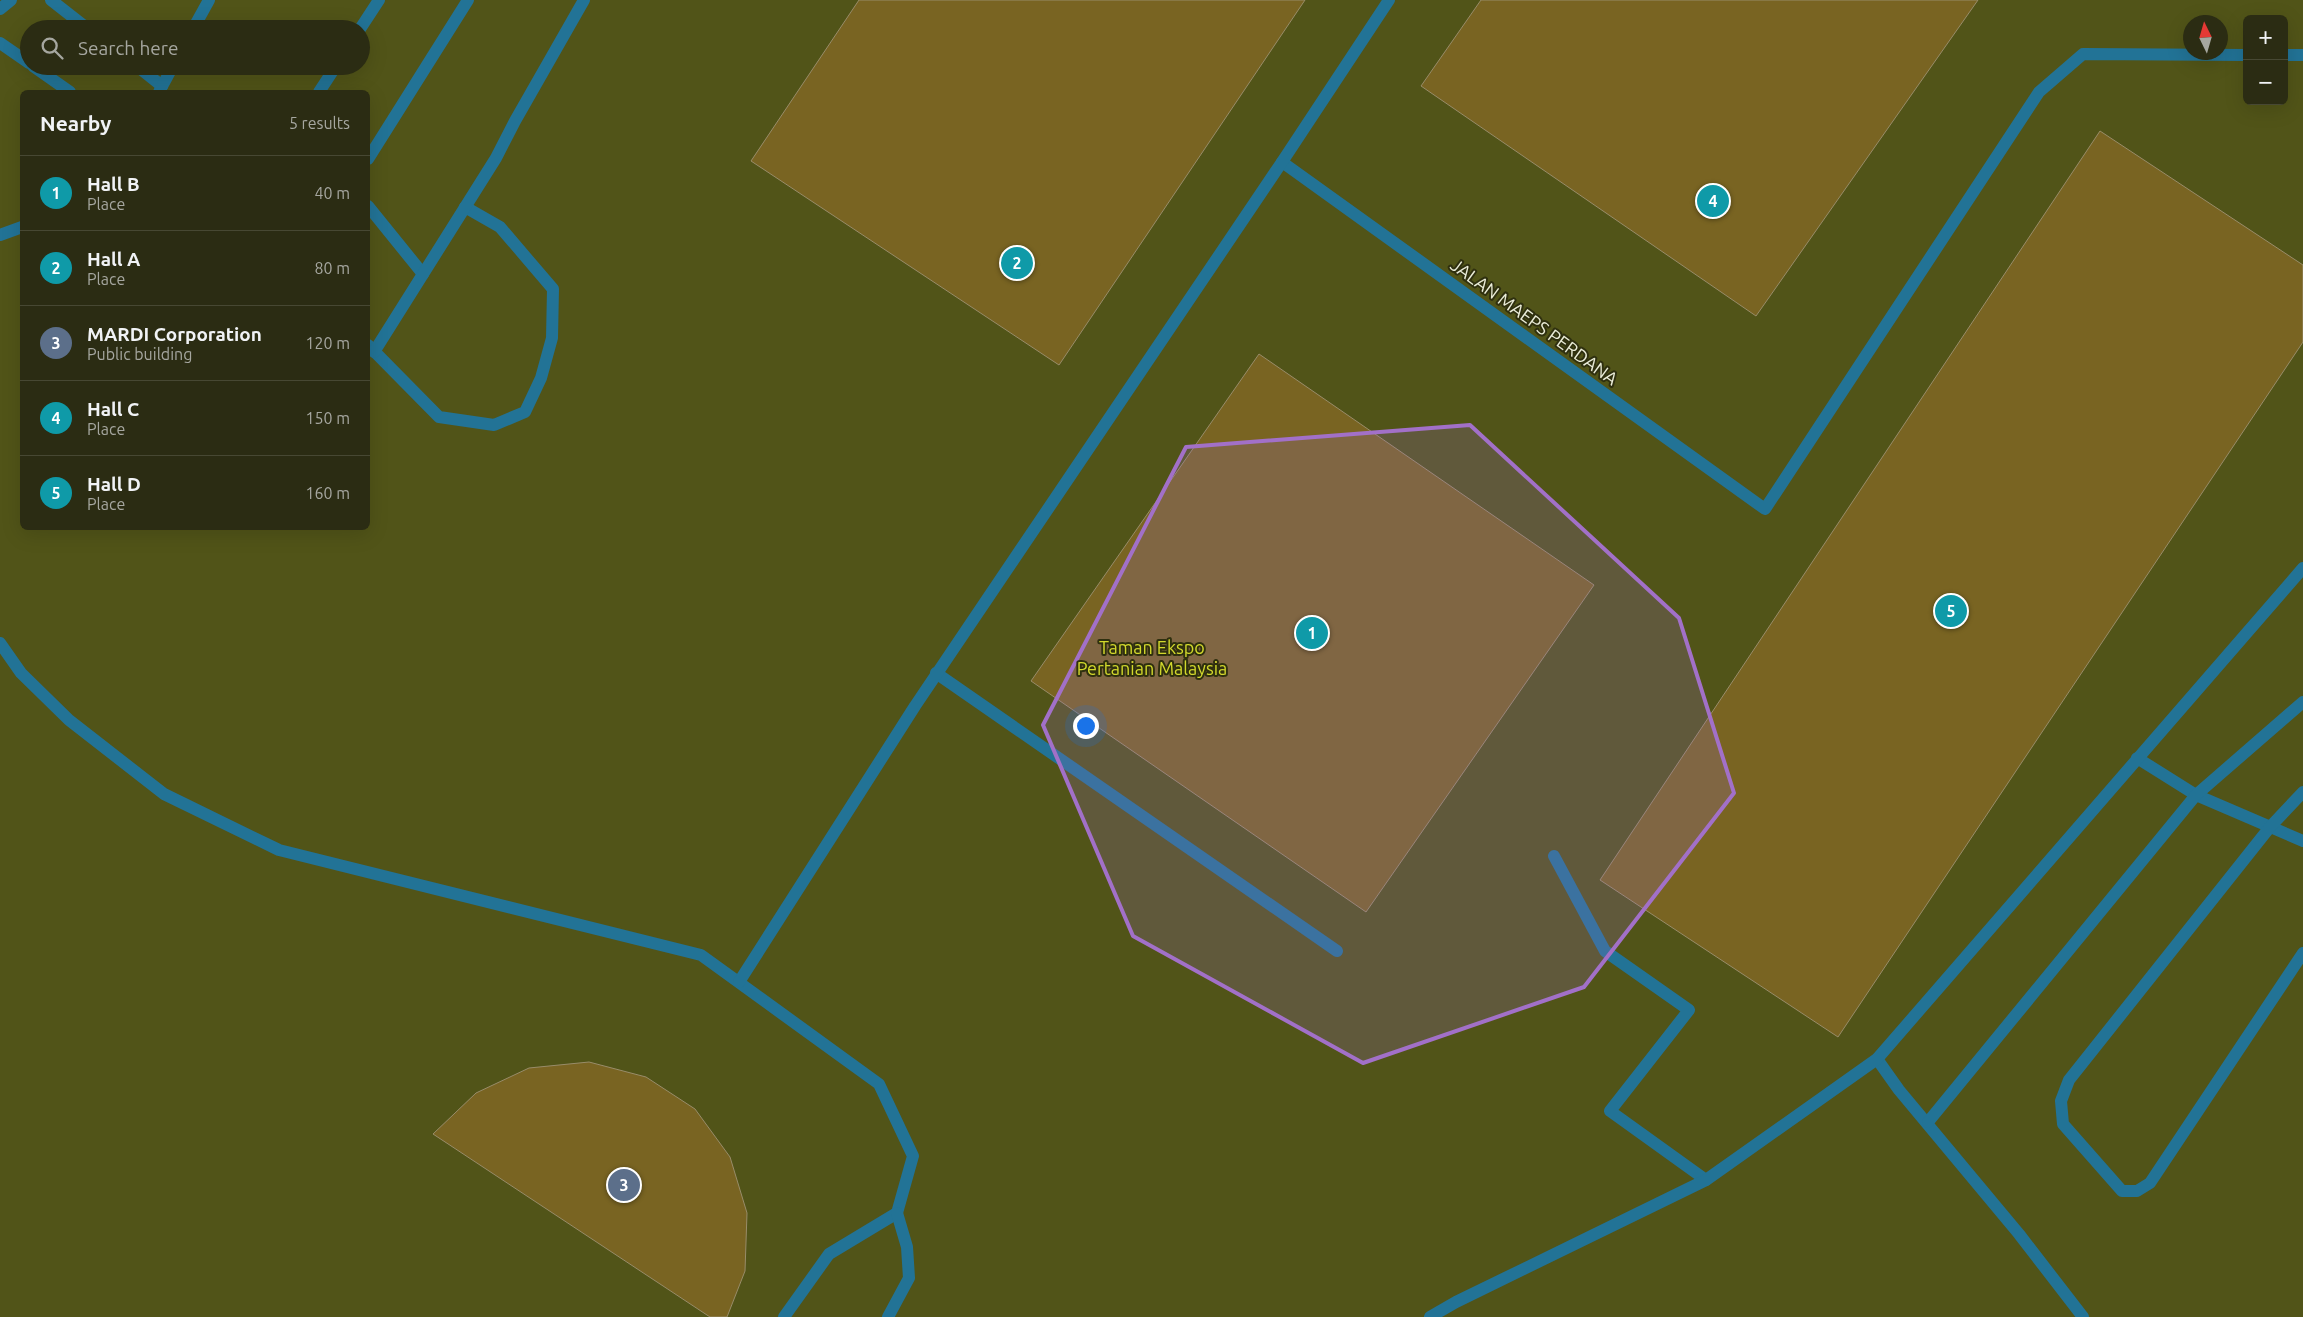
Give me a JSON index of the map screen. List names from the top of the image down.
{
  "streets": {
    "street": ["JALAN MAEPS PERDANA"]
  },
  "parks": ["Taman Ekspo Pertanian Malaysia"],
  "north": "top",
  "page": {
    "map_buttons": ["+", "−"],
    "search": "Search here",
    "heading": ["Nearby", "5 results"],
    "list": [
      {
        "mark": "1",
        "name": "Hall B",
        "note": "Place",
        "value": "40 m"
      },
      {
        "mark": "2",
        "name": "Hall A",
        "note": "Place",
        "value": "80 m"
      },
      {
        "mark": "3",
        "name": "MARDI Corporation",
        "note": "Public building",
        "value": "120 m"
      },
      {
        "mark": "4",
        "name": "Hall C",
        "note": "Place",
        "value": "150 m"
      },
      {
        "mark": "5",
        "name": "Hall D",
        "note": "Place",
        "value": "160 m"
      }
    ],
    "pins": [
      "4",
      "2",
      "5",
      "1",
      "3"
    ]
  }
}
